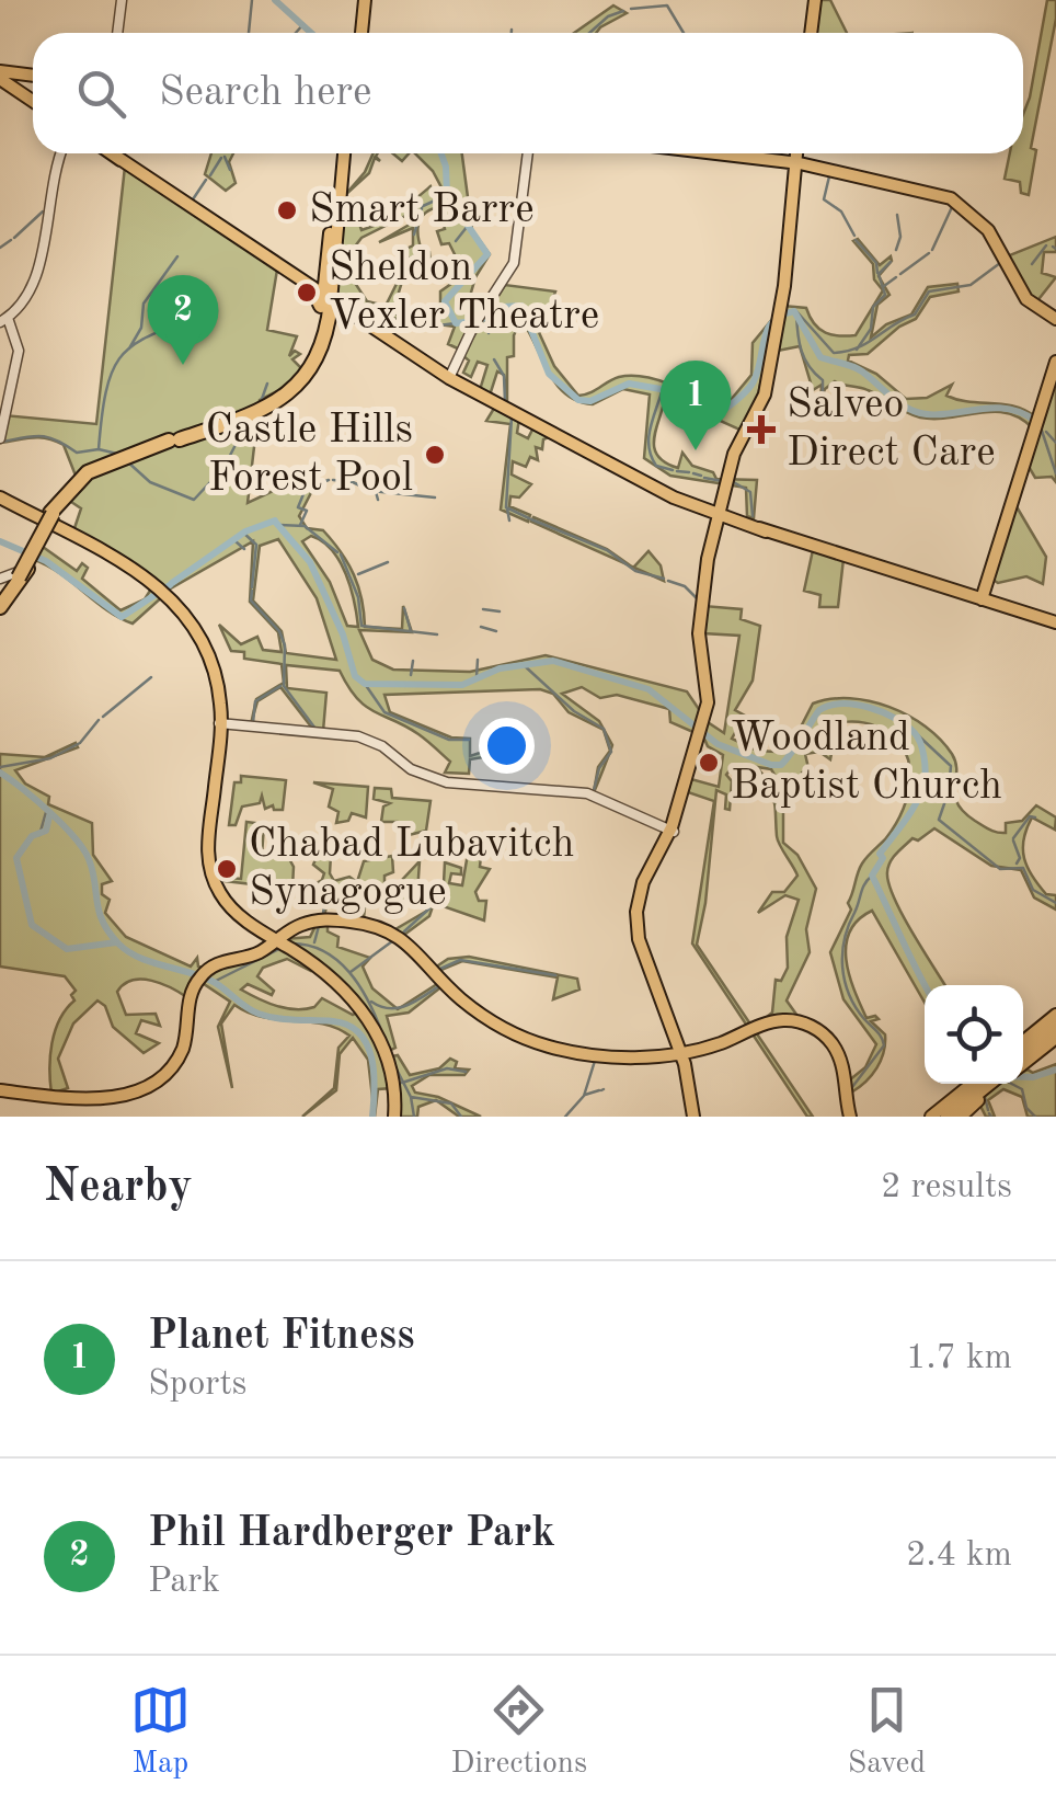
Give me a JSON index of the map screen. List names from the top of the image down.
{
  "places": {
    "other": [
      "Smart Barre",
      "Sheldon Vexler Theatre",
      "Castle Hills Forest Pool",
      "Woodland Baptist Church",
      "Chabad Lubavitch Synagogue"
    ],
    "health": ["Salveo Direct Care"]
  },
  "page": {
    "search": "Search here",
    "pins": ["2", "1"],
    "heading": ["Nearby", "2 results"],
    "list": [
      {
        "mark": "1",
        "name": "Planet Fitness",
        "note": "Sports",
        "value": "1.7 km"
      },
      {
        "mark": "2",
        "name": "Phil Hardberger Park",
        "note": "Park",
        "value": "2.4 km"
      }
    ],
    "nav": ["Map", "Directions", "Saved"]
  }
}
